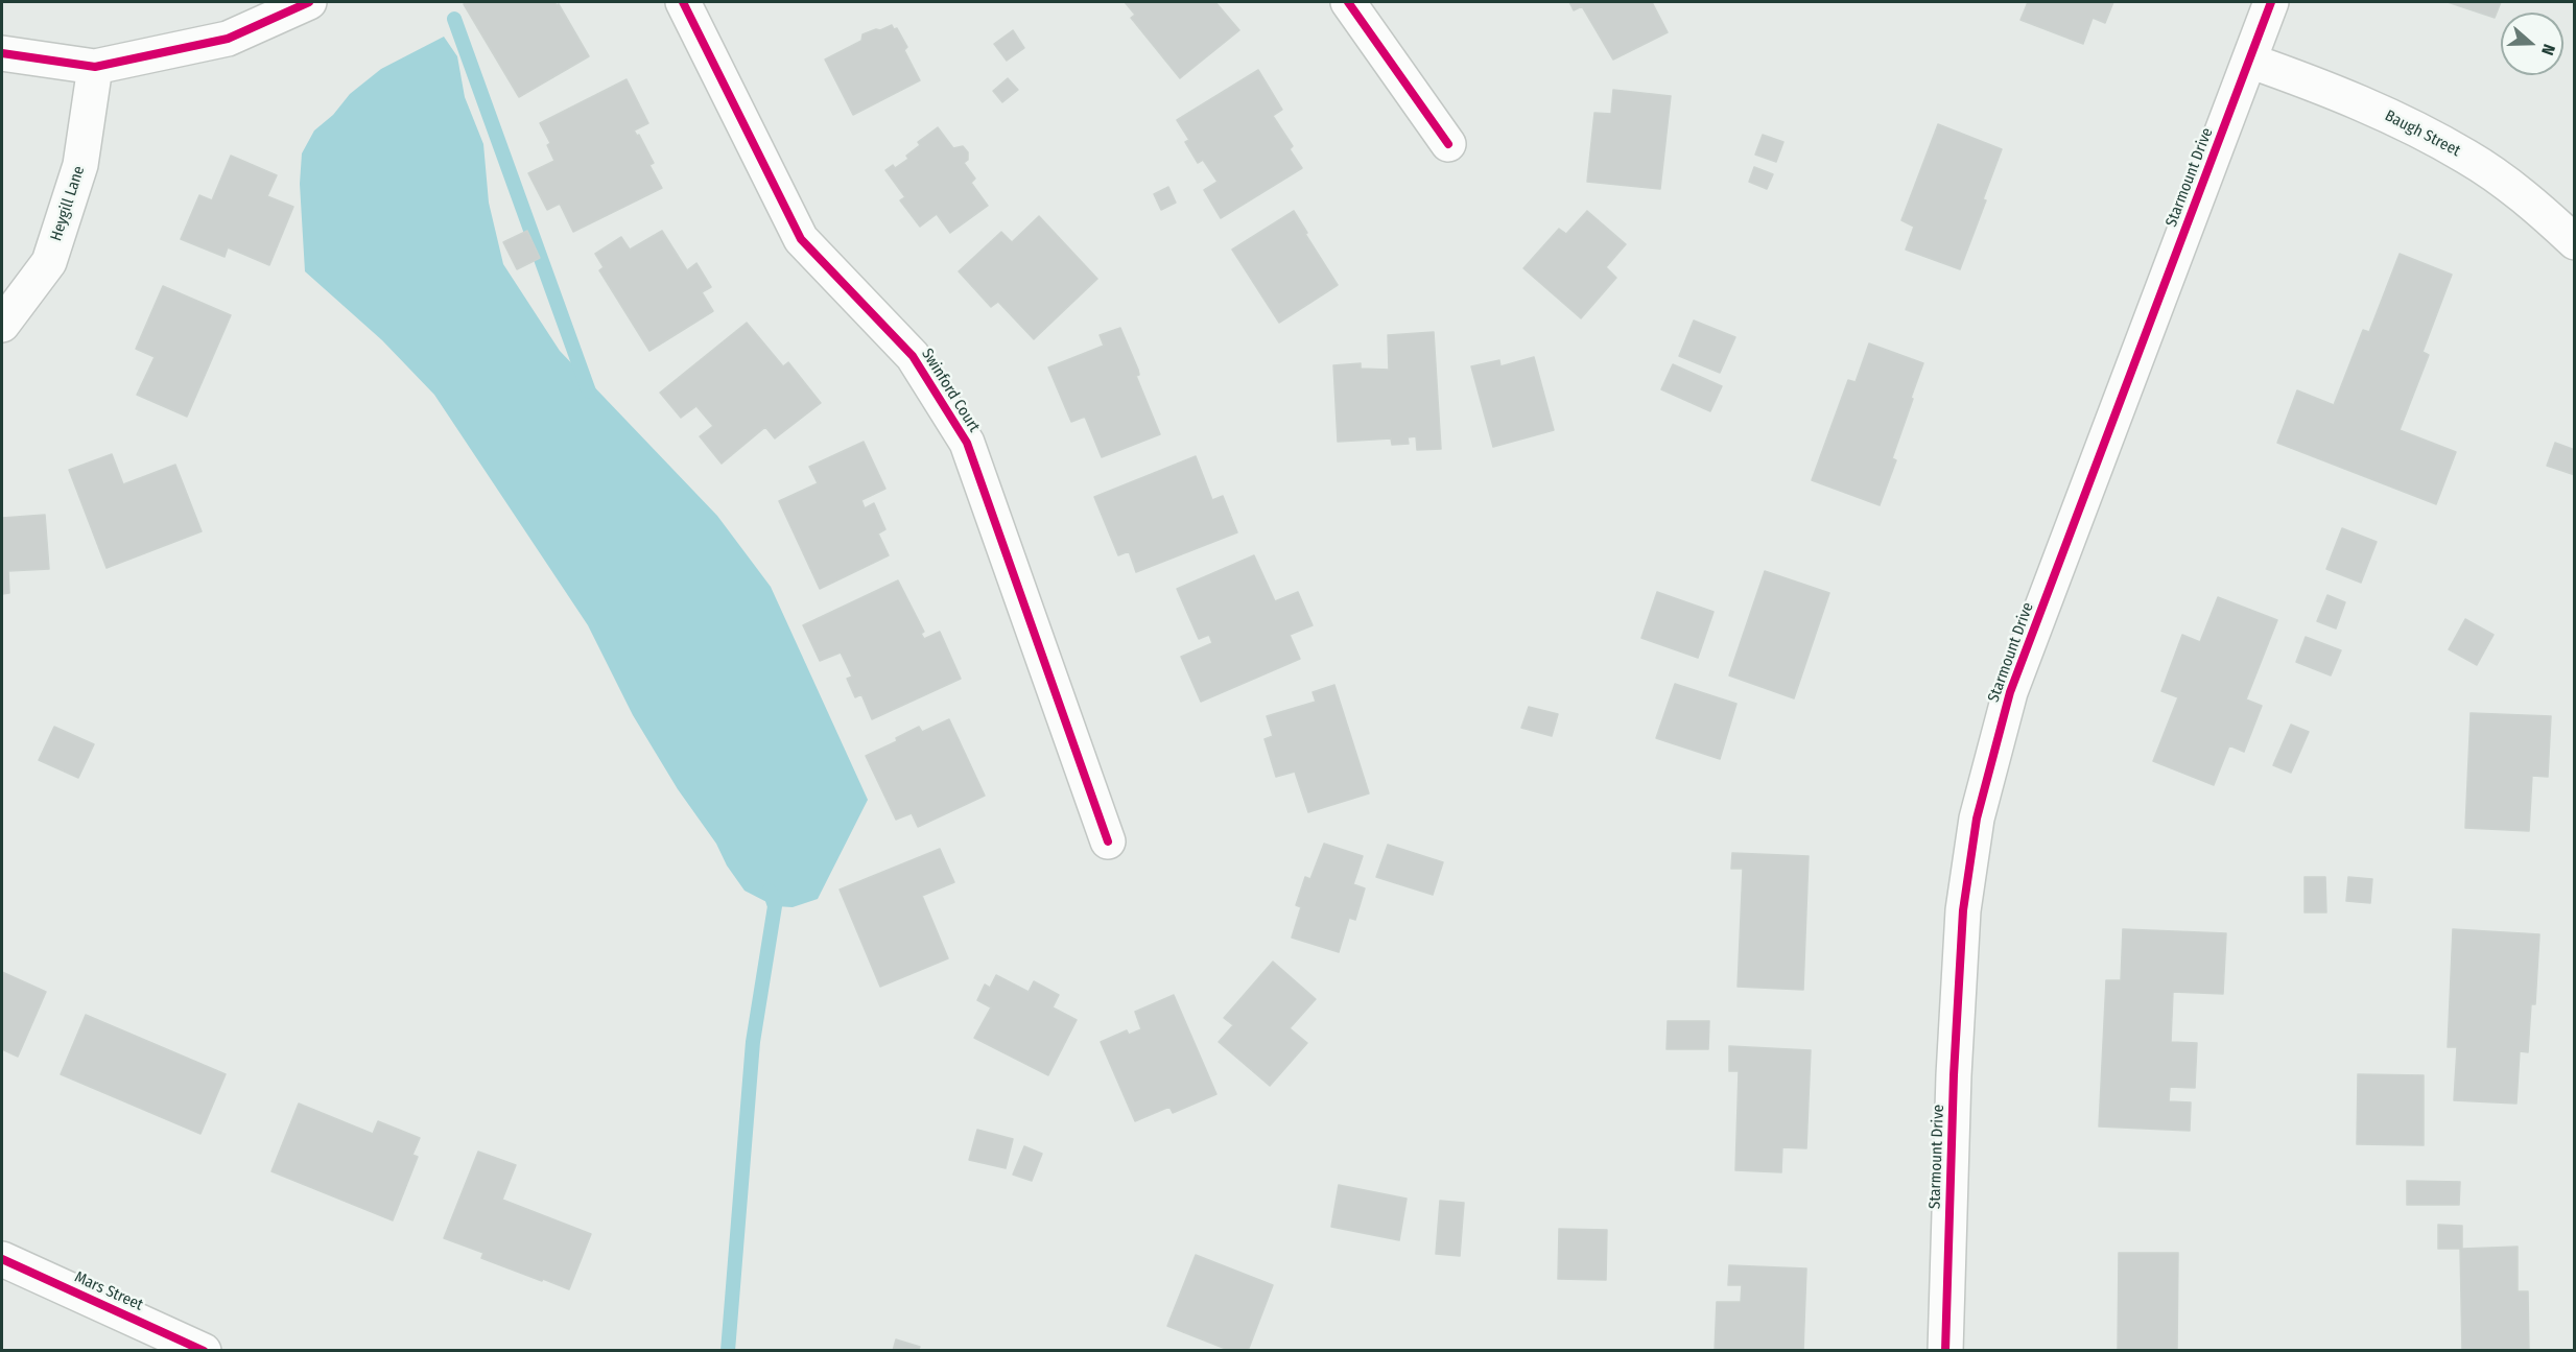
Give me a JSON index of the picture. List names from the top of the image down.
{
  "streets": {
    "street": [
      "Baugh Street",
      "Starmount Drive",
      "Heygill Lane",
      "Swinford Court",
      "Mars Street"
    ]
  },
  "crossings": [
    ["Baugh Street", "Starmount Drive"]
  ],
  "north": "right"
}
